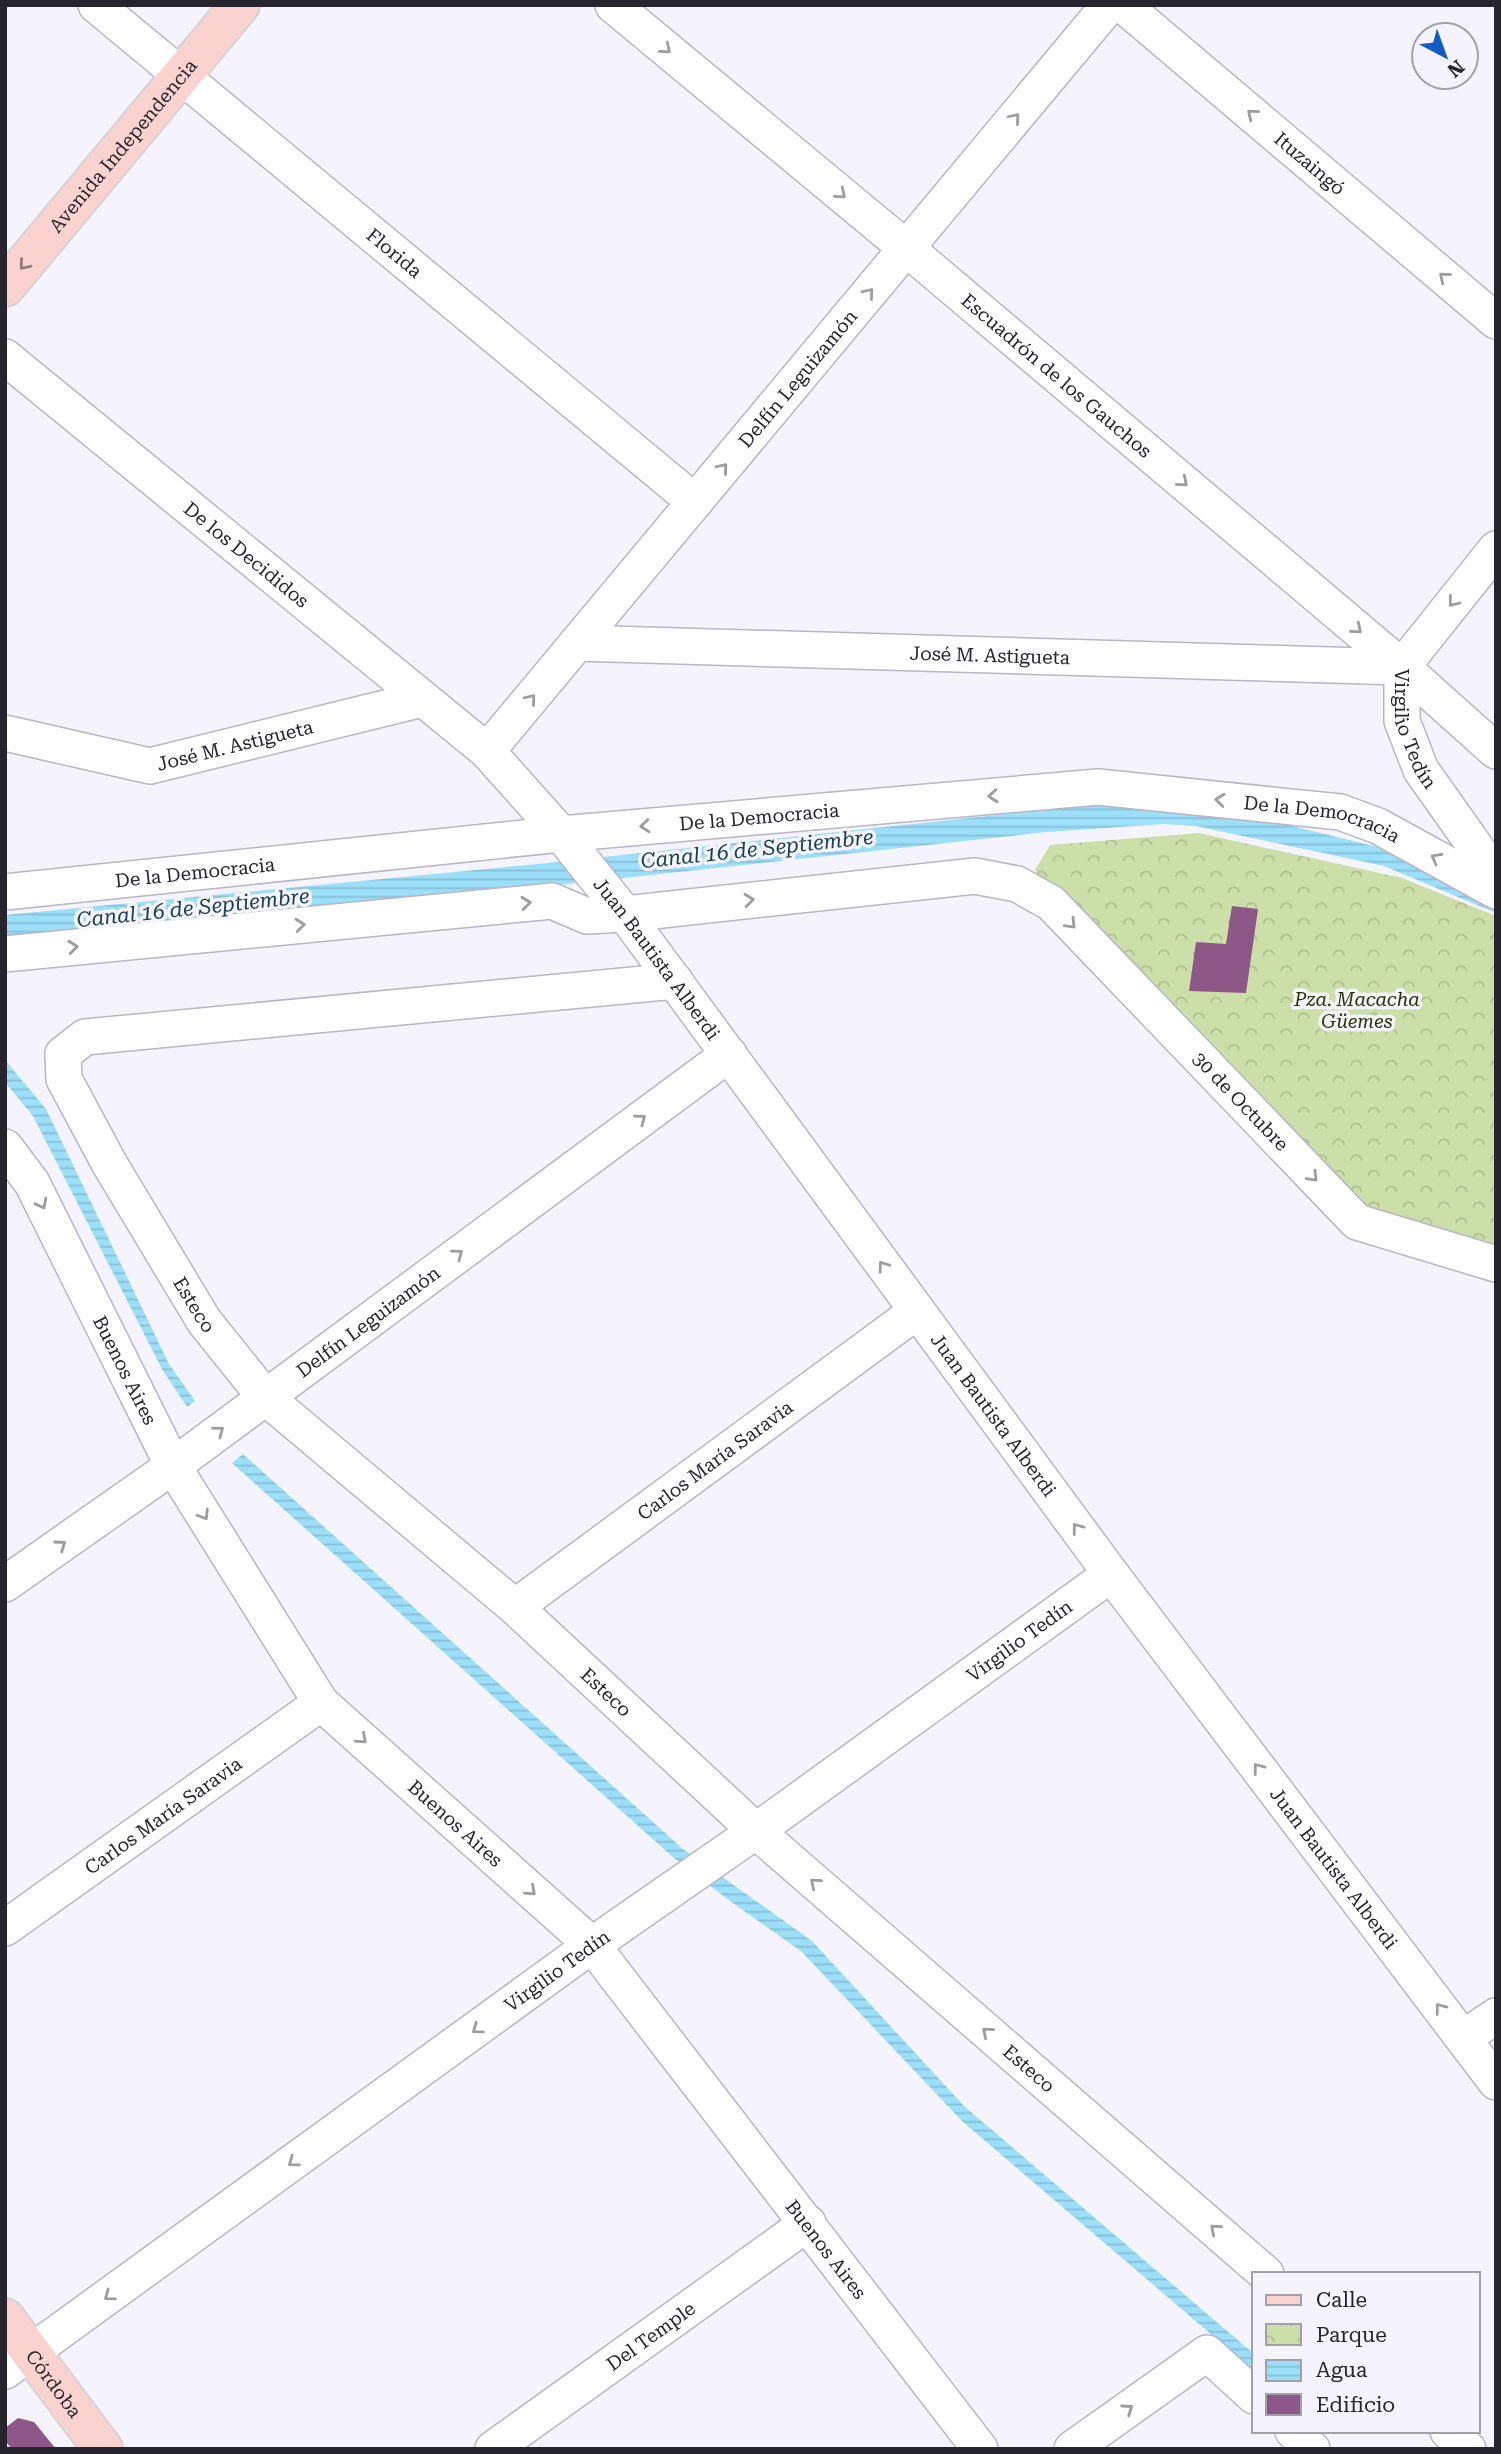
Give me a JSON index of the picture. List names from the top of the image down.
{
  "streets": {
    "main road": ["Avenida Independencia", "Córdoba"],
    "street": [
      "Ituzaingó",
      "Florida",
      "Escuadrón de los Gauchos",
      "Delfín Leguizamón",
      "De los Decididos",
      "José M. Astigueta",
      "Virgilio Tedín",
      "De la Democracia",
      "Juan Bautista Alberdi",
      "30 de Octubre",
      "Esteco",
      "Buenos Aires",
      "Carlos María Saravia",
      "Del Temple"
    ]
  },
  "crossings": [
    ["Avenida Independencia", "Florida"],
    ["Florida", "Delfín Leguizamón"],
    ["Escuadrón de los Gauchos", "Delfín Leguizamón"],
    ["Escuadrón de los Gauchos", "José M. Astigueta"],
    ["Escuadrón de los Gauchos", "Virgilio Tedín"],
    ["Delfín Leguizamón", "De los Decididos"],
    ["Delfín Leguizamón", "José M. Astigueta"],
    ["Delfín Leguizamón", "Juan Bautista Alberdi"],
    ["Delfín Leguizamón", "Esteco"],
    ["Delfín Leguizamón", "Buenos Aires"],
    ["De los Decididos", "José M. Astigueta"],
    ["De los Decididos", "Juan Bautista Alberdi"],
    ["José M. Astigueta", "Virgilio Tedín"],
    ["Virgilio Tedín", "Juan Bautista Alberdi"],
    ["Virgilio Tedín", "Esteco"],
    ["Virgilio Tedín", "Buenos Aires"],
    ["Virgilio Tedín", "Córdoba"],
    ["De la Democracia", "Juan Bautista Alberdi"],
    ["Juan Bautista Alberdi", "30 de Octubre"],
    ["Juan Bautista Alberdi", "Esteco"],
    ["Juan Bautista Alberdi", "Carlos María Saravia"],
    ["Esteco", "Carlos María Saravia"],
    ["Buenos Aires", "Carlos María Saravia"],
    ["Buenos Aires", "Del Temple"]
  ],
  "one_way": [
    "Avenida Independencia",
    "Ituzaingó",
    "Escuadrón de los Gauchos",
    "Delfín Leguizamón",
    "Virgilio Tedín",
    "De la Democracia",
    "Juan Bautista Alberdi",
    "30 de Octubre",
    "Buenos Aires"
  ],
  "water": ["Canal 16 de Septiembre"],
  "parks": ["Pza. Macacha Güemes"],
  "legend": [
    "Calle",
    "Parque",
    "Agua",
    "Edificio"
  ],
  "north": "bottom right"
}
